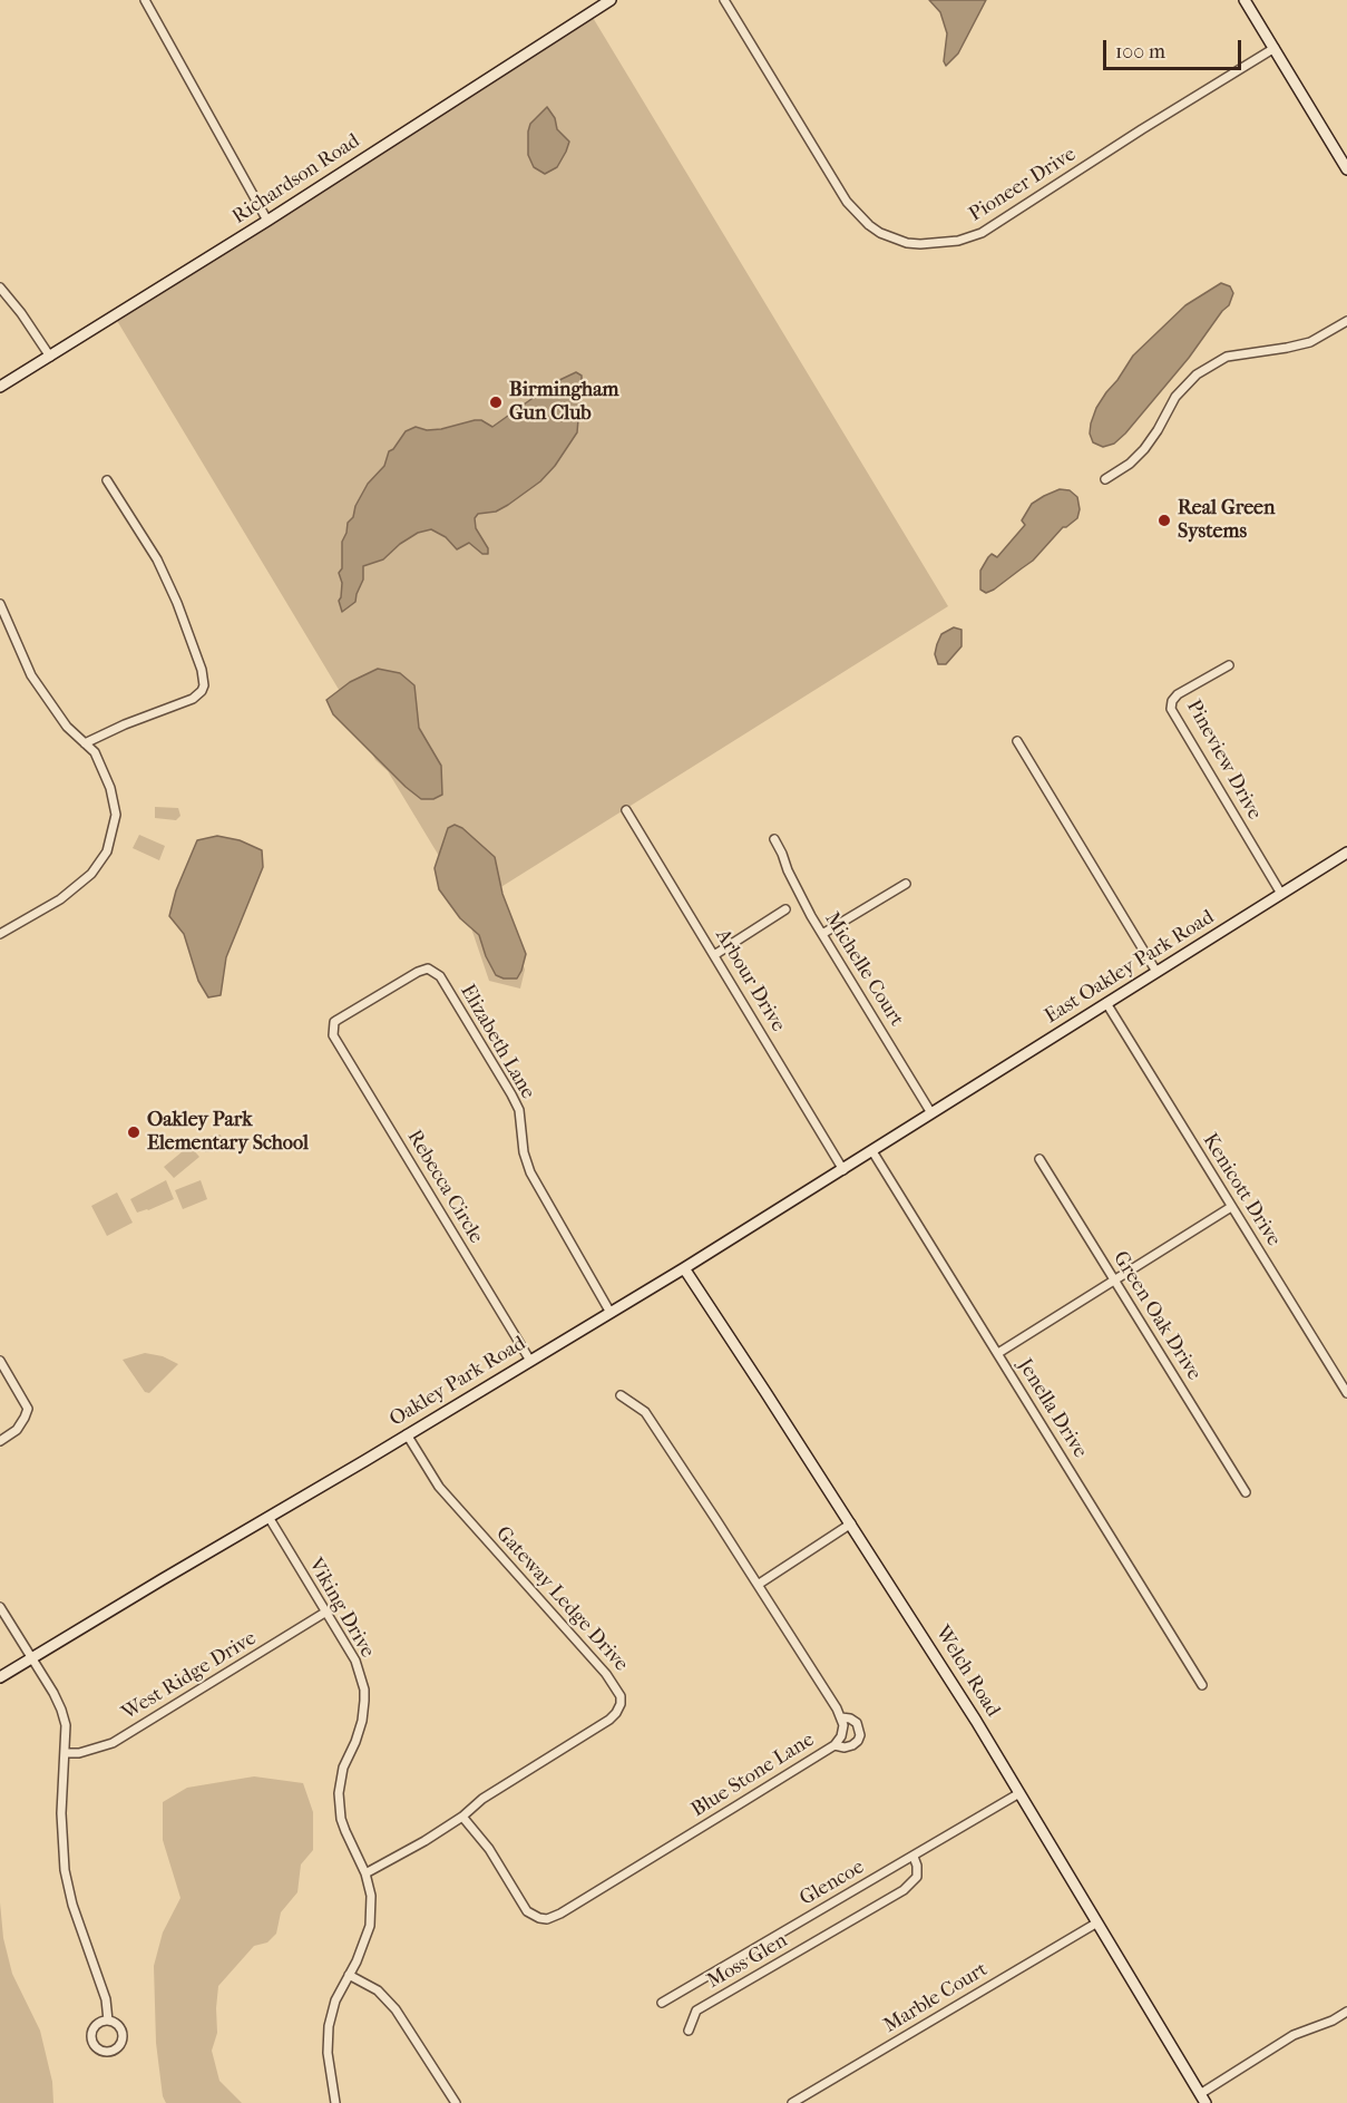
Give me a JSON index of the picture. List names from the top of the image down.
{
  "streets": {
    "street": [
      "Richardson Road",
      "Pioneer Drive",
      "Pineview Drive",
      "East Oakley Park Road",
      "Michelle Court",
      "Arbour Drive",
      "Elizabeth Lane",
      "Rebecca Circle",
      "Kenicott Drive",
      "Green Oak Drive",
      "Oakley Park Road",
      "Jenella Drive",
      "Gateway Ledge Drive",
      "Viking Drive",
      "Welch Road",
      "West Ridge Drive",
      "Blue Stone Lane",
      "Glencoe",
      "Moss Glen",
      "Marble Court"
    ]
  },
  "crossings": [
    ["Pineview Drive", "East Oakley Park Road"],
    ["East Oakley Park Road", "Michelle Court"],
    ["East Oakley Park Road", "Kenicott Drive"],
    ["East Oakley Park Road", "Oakley Park Road"],
    ["Michelle Court", "Oakley Park Road"],
    ["Arbour Drive", "Oakley Park Road"],
    ["Elizabeth Lane", "Rebecca Circle"],
    ["Elizabeth Lane", "Oakley Park Road"],
    ["Rebecca Circle", "Oakley Park Road"],
    ["Oakley Park Road", "Jenella Drive"],
    ["Oakley Park Road", "Gateway Ledge Drive"],
    ["Oakley Park Road", "Viking Drive"],
    ["Oakley Park Road", "Welch Road"],
    ["Gateway Ledge Drive", "Viking Drive"],
    ["Gateway Ledge Drive", "Blue Stone Lane"],
    ["Viking Drive", "West Ridge Drive"],
    ["Welch Road", "Glencoe"],
    ["Welch Road", "Marble Court"],
    ["Glencoe", "Moss Glen"]
  ],
  "places": ["Birmingham Gun Club", "Real Green Systems", "Oakley Park Elementary School"],
  "scale_bar": "100 m"
}
